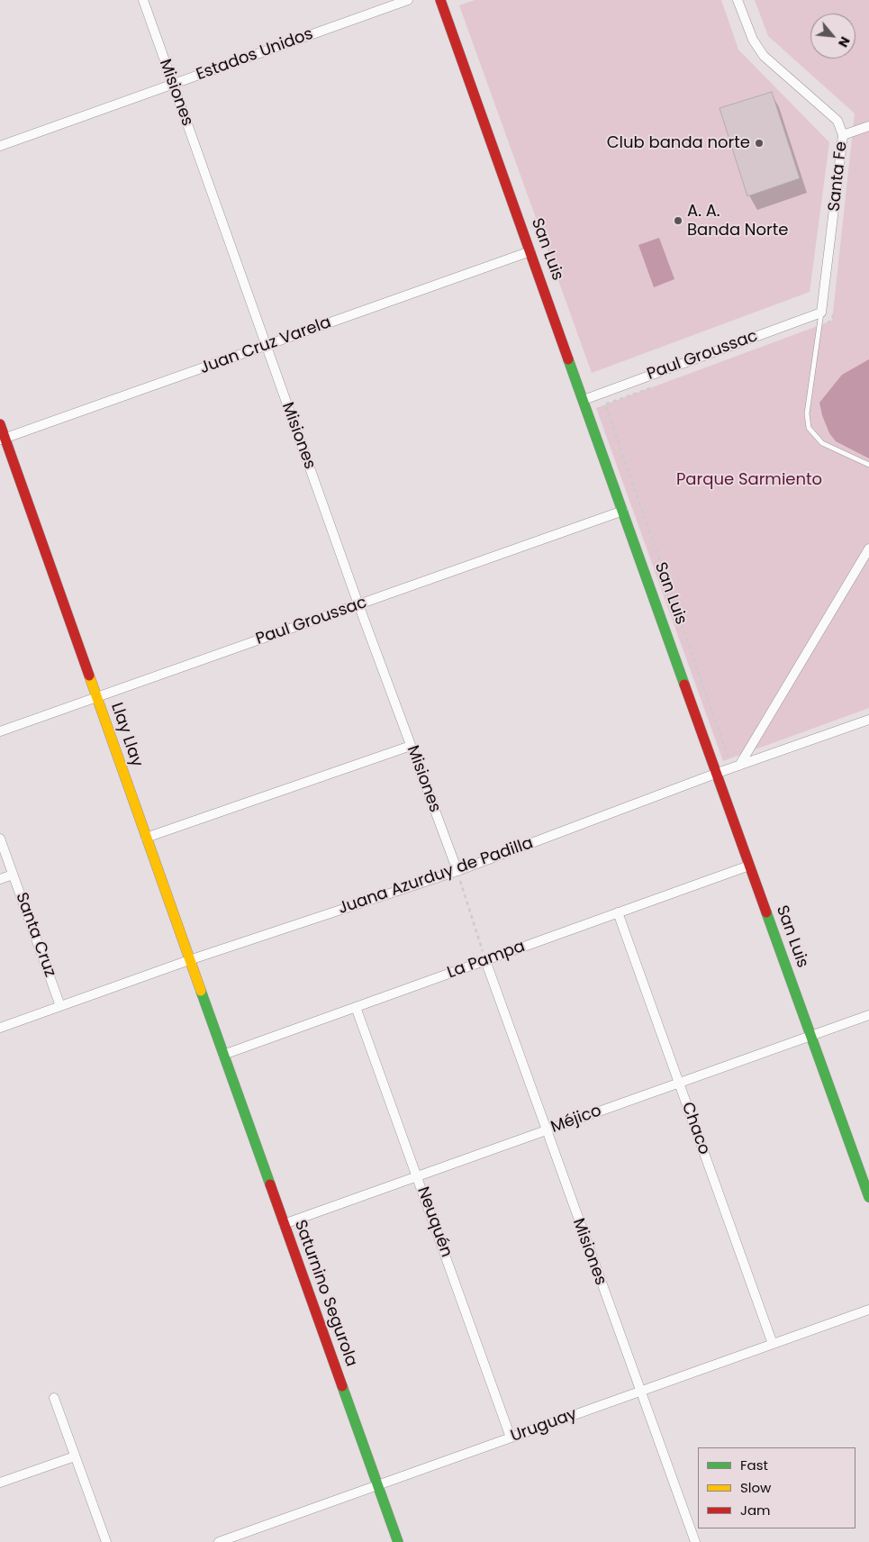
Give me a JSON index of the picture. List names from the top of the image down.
{
  "streets": {
    "street": [
      "Estados Unidos",
      "Misiones",
      "Santa Fe",
      "San Luis",
      "Juan Cruz Varela",
      "Paul Groussac",
      "Llay Llay",
      "Juana Azurduy de Padilla",
      "Santa Cruz",
      "La Pampa",
      "Méjico",
      "Chaco",
      "Neuquén",
      "Saturnino Segurola",
      "Uruguay"
    ]
  },
  "crossings": [
    ["Estados Unidos", "Misiones"],
    ["Misiones", "Juan Cruz Varela"],
    ["Misiones", "Paul Groussac"],
    ["Misiones", "Juana Azurduy de Padilla"],
    ["Misiones", "La Pampa"],
    ["Misiones", "Méjico"],
    ["Misiones", "Uruguay"],
    ["Santa Fe", "Paul Groussac"],
    ["San Luis", "Juan Cruz Varela"],
    ["San Luis", "Paul Groussac"],
    ["San Luis", "Juana Azurduy de Padilla"],
    ["San Luis", "La Pampa"],
    ["San Luis", "Méjico"],
    ["Juan Cruz Varela", "Llay Llay"],
    ["Paul Groussac", "Llay Llay"],
    ["Llay Llay", "Juana Azurduy de Padilla"],
    ["Llay Llay", "La Pampa"],
    ["Llay Llay", "Saturnino Segurola"],
    ["Juana Azurduy de Padilla", "Santa Cruz"],
    ["La Pampa", "Chaco"],
    ["La Pampa", "Neuquén"],
    ["La Pampa", "Saturnino Segurola"],
    ["Méjico", "Chaco"],
    ["Méjico", "Neuquén"],
    ["Méjico", "Saturnino Segurola"],
    ["Chaco", "Uruguay"],
    ["Neuquén", "Uruguay"],
    ["Saturnino Segurola", "Uruguay"]
  ],
  "parks": ["Parque Sarmiento"],
  "places": ["Club banda norte", "A. A. Banda Norte"],
  "legend": ["Fast", "Slow", "Jam"],
  "north": "bottom right"
}
